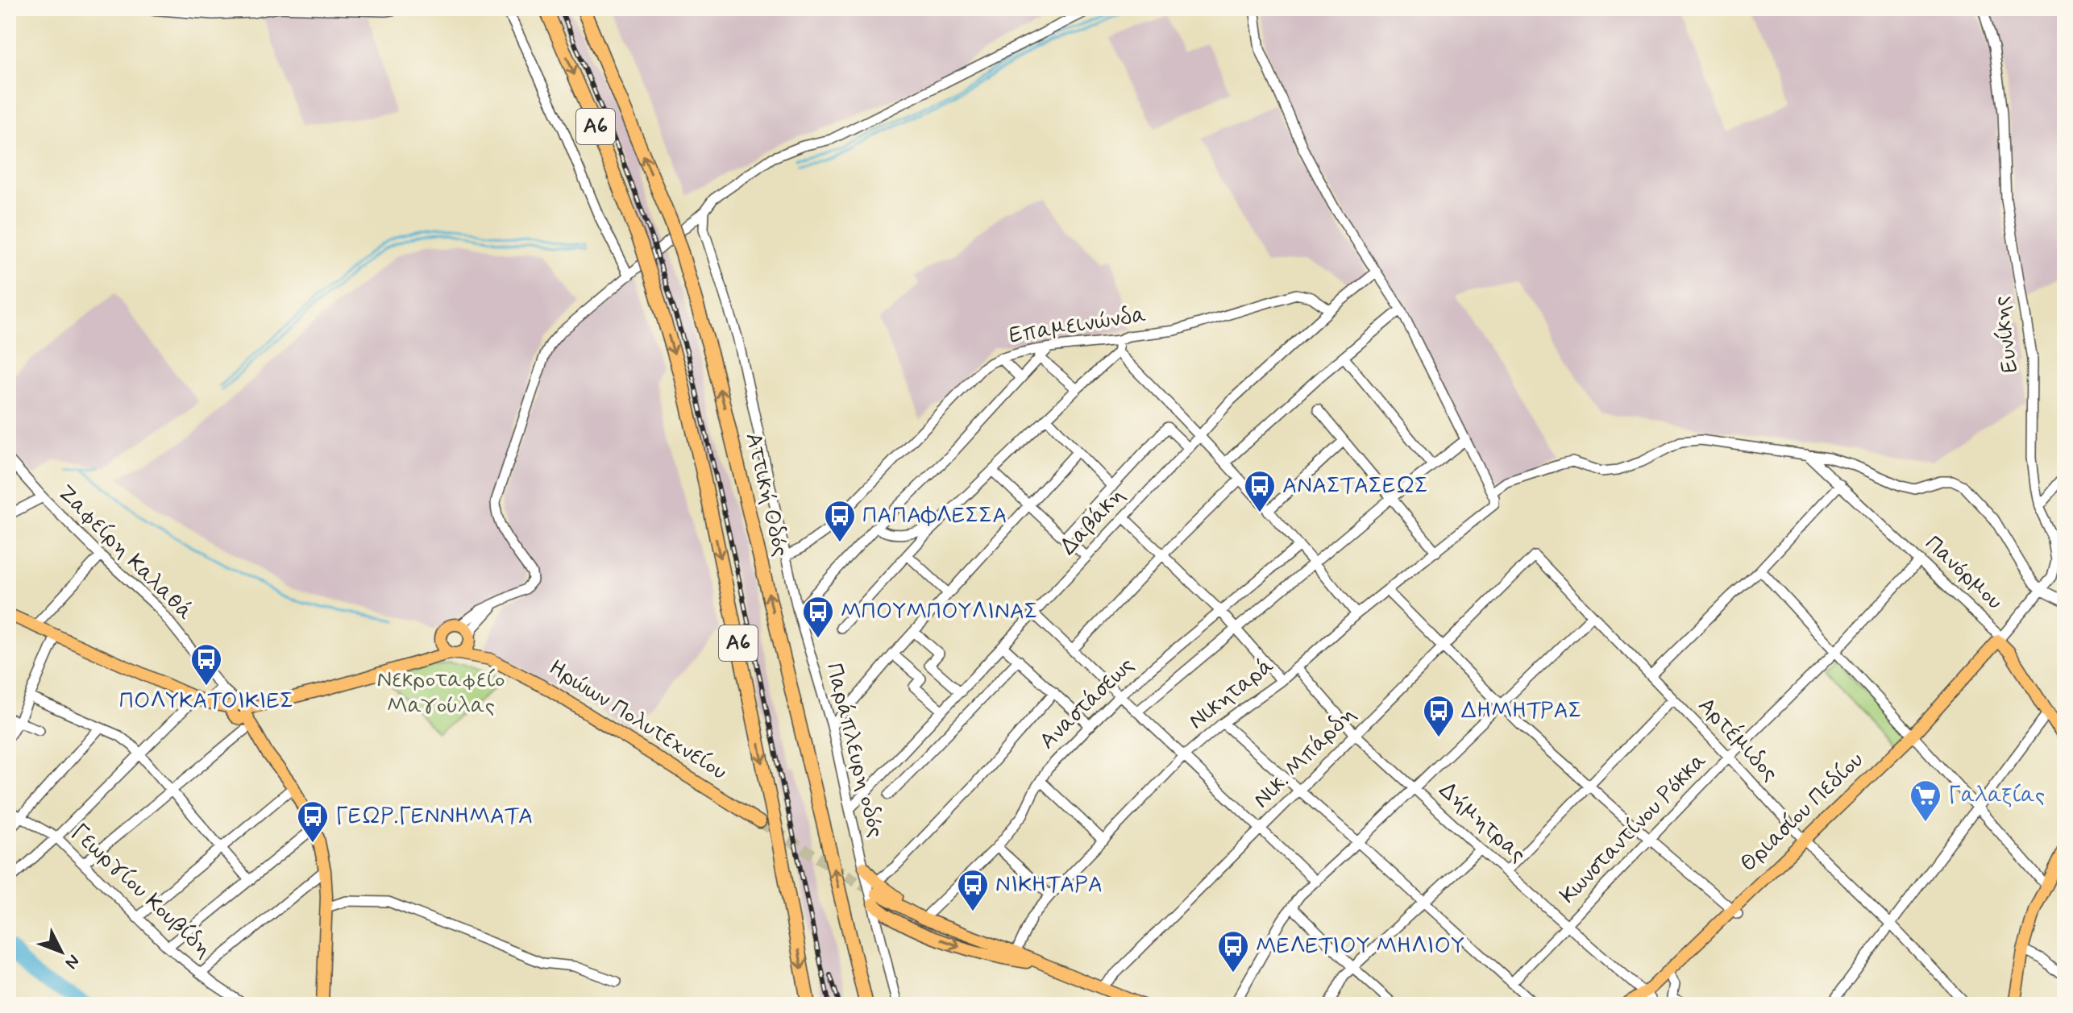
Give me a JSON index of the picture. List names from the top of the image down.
{
  "streets": {
    "highway": ["Α6", "Αττική Οδός"],
    "main road": ["Πανόρμου", "Ηρώων Πολυτεχνείου", "Θριασίου Πεδίου"],
    "street": [
      "Επαμεινώνδα",
      "Ευνίκης",
      "Δαβάκη",
      "Ζαφείρη Καλαθά",
      "Νικηταρά",
      "Αναστάσεως",
      "Αρτέμιδος",
      "Παράπλευρη οδός",
      "Νικ. Μπάρδη",
      "Δήμητρας",
      "Κωνσταντίνου Ρόκκα",
      "Γεωργίου Κουβίδη"
    ]
  },
  "crossings": [
    ["Επαμεινώνδα", "Δαβάκη"],
    ["Επαμεινώνδα", "Παράπλευρη οδός"],
    ["Δαβάκη", "Παράπλευρη οδός"],
    ["Ζαφείρη Καλαθά", "Ηρώων Πολυτεχνείου"],
    ["Πανόρμου", "Θριασίου Πεδίου"],
    ["Πανόρμου", "Κωνσταντίνου Ρόκκα"],
    ["Νικηταρά", "Δήμητρας"],
    ["Αρτέμιδος", "Νικ. Μπάρδη"],
    ["Αρτέμιδος", "Θριασίου Πεδίου"],
    ["Αρτέμιδος", "Κωνσταντίνου Ρόκκα"],
    ["Νικ. Μπάρδη", "Δήμητρας"],
    ["Θριασίου Πεδίου", "Δήμητρας"],
    ["Δήμητρας", "Κωνσταντίνου Ρόκκα"]
  ],
  "parks": ["Νεκροταφείο Μαγούλας"],
  "places": {
    "bus stop": [
      "ΑΝΑΣΤΑΣΕΩΣ",
      "ΠΑΠΑΦΛΕΣΣΑ",
      "ΜΠΟΥΜΠΟΥΛΙΝΑΣ",
      "ΠΟΛΥΚΑΤΟΙΚΙΕΣ",
      "ΔΗΜΗΤΡΑΣ",
      "ΓΕΩΡ.ΓΕΝΝΗΜΑΤΑ",
      "ΝΙΚΗΤΑΡΑ",
      "ΜΕΛΕΤΙΟΥ ΜΗΛΙΟΥ"
    ],
    "supermarket": ["Γαλαξίας"]
  },
  "north": "bottom right"
}
